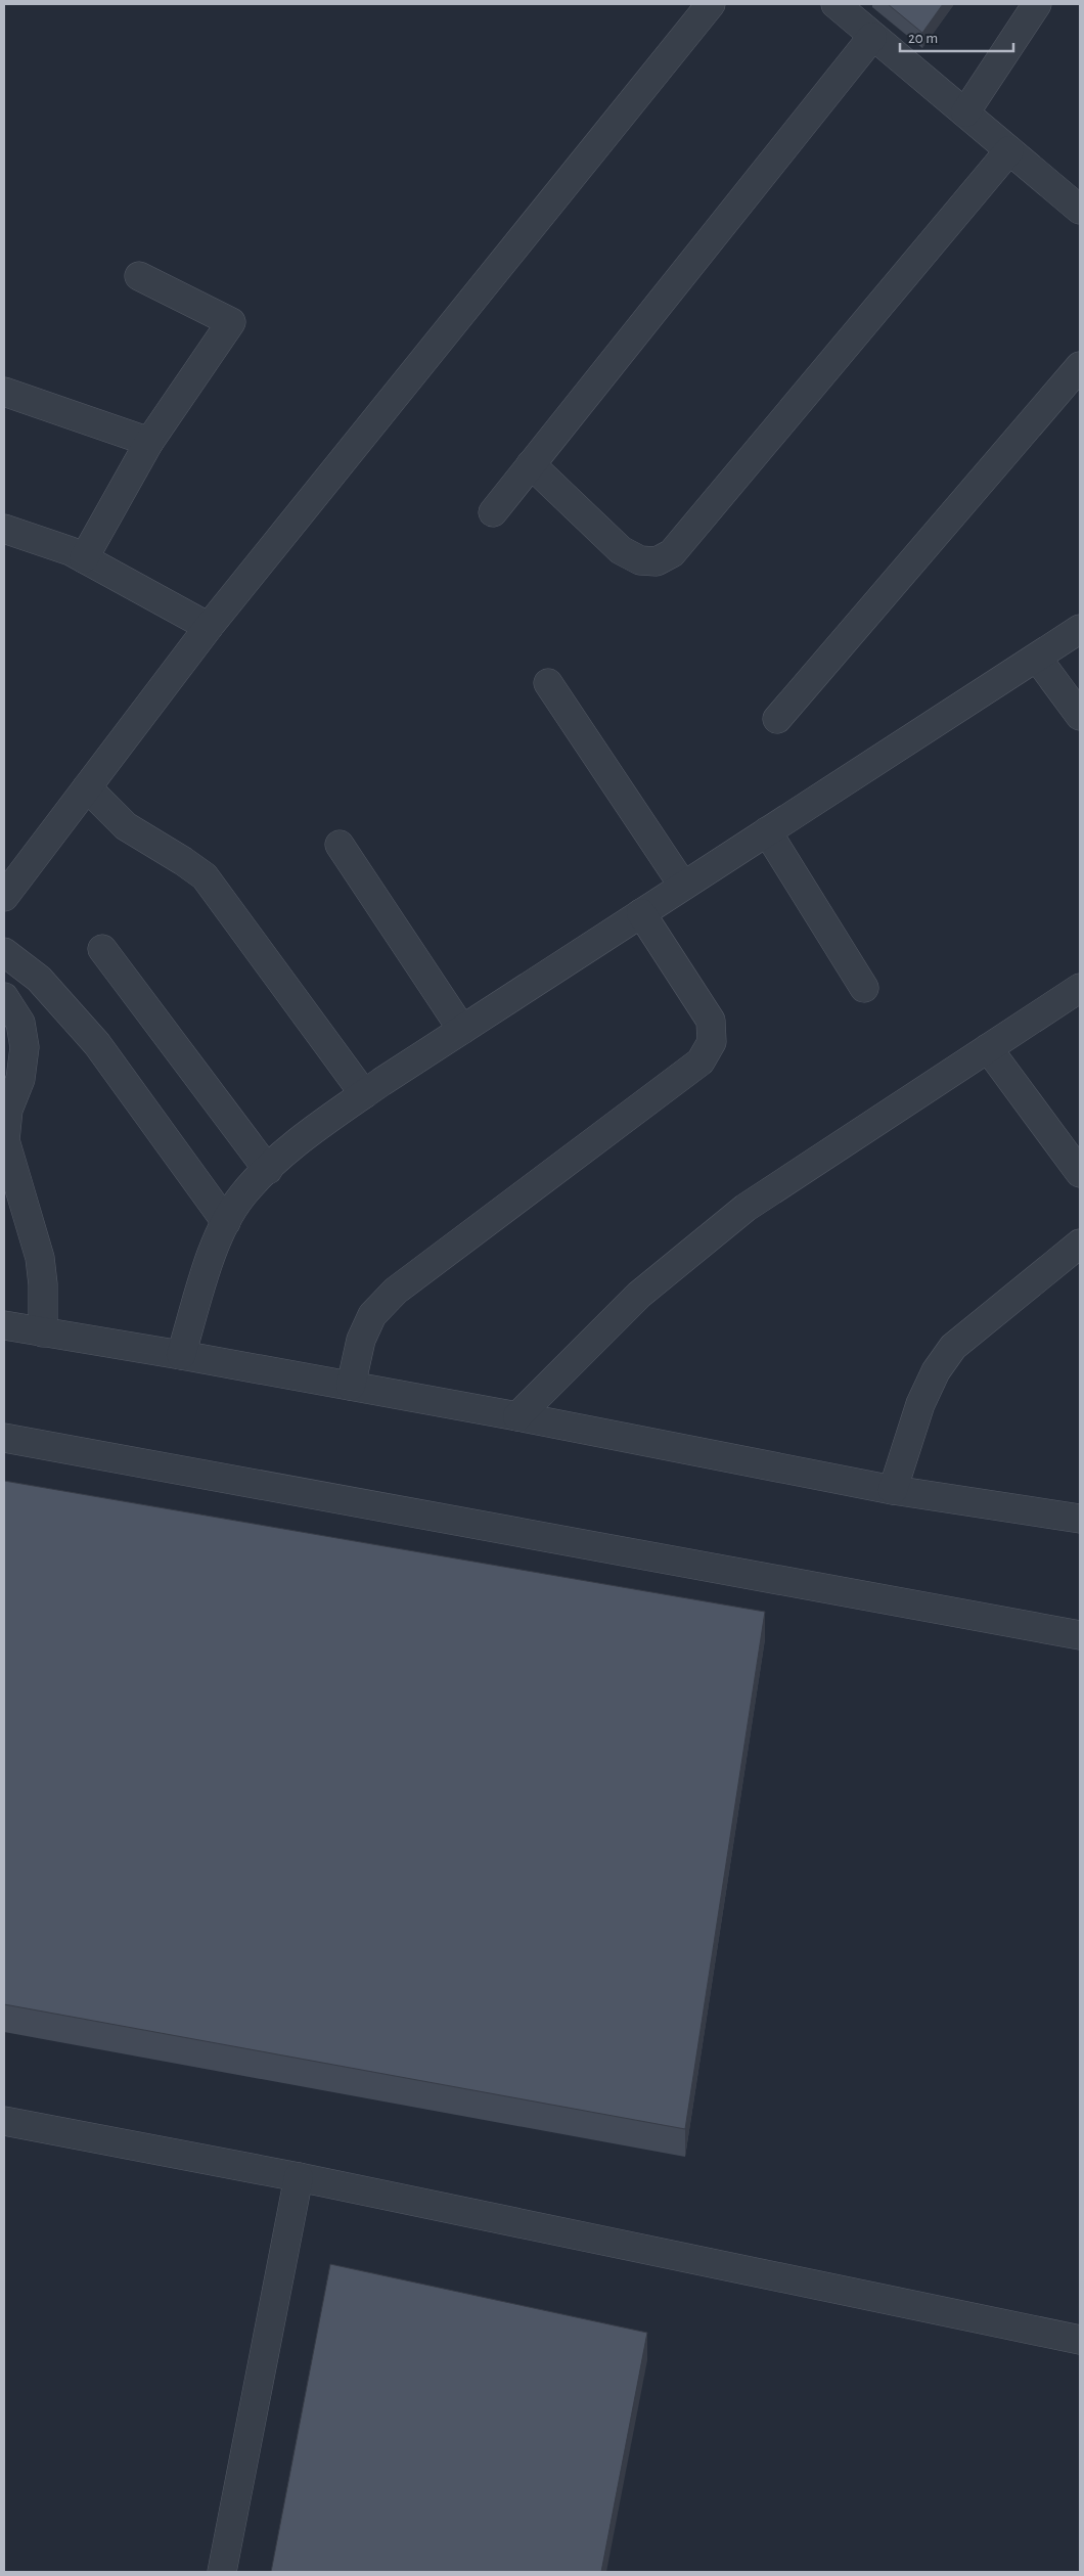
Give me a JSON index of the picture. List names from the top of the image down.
{
  "scale_bar": "20 m"
}
